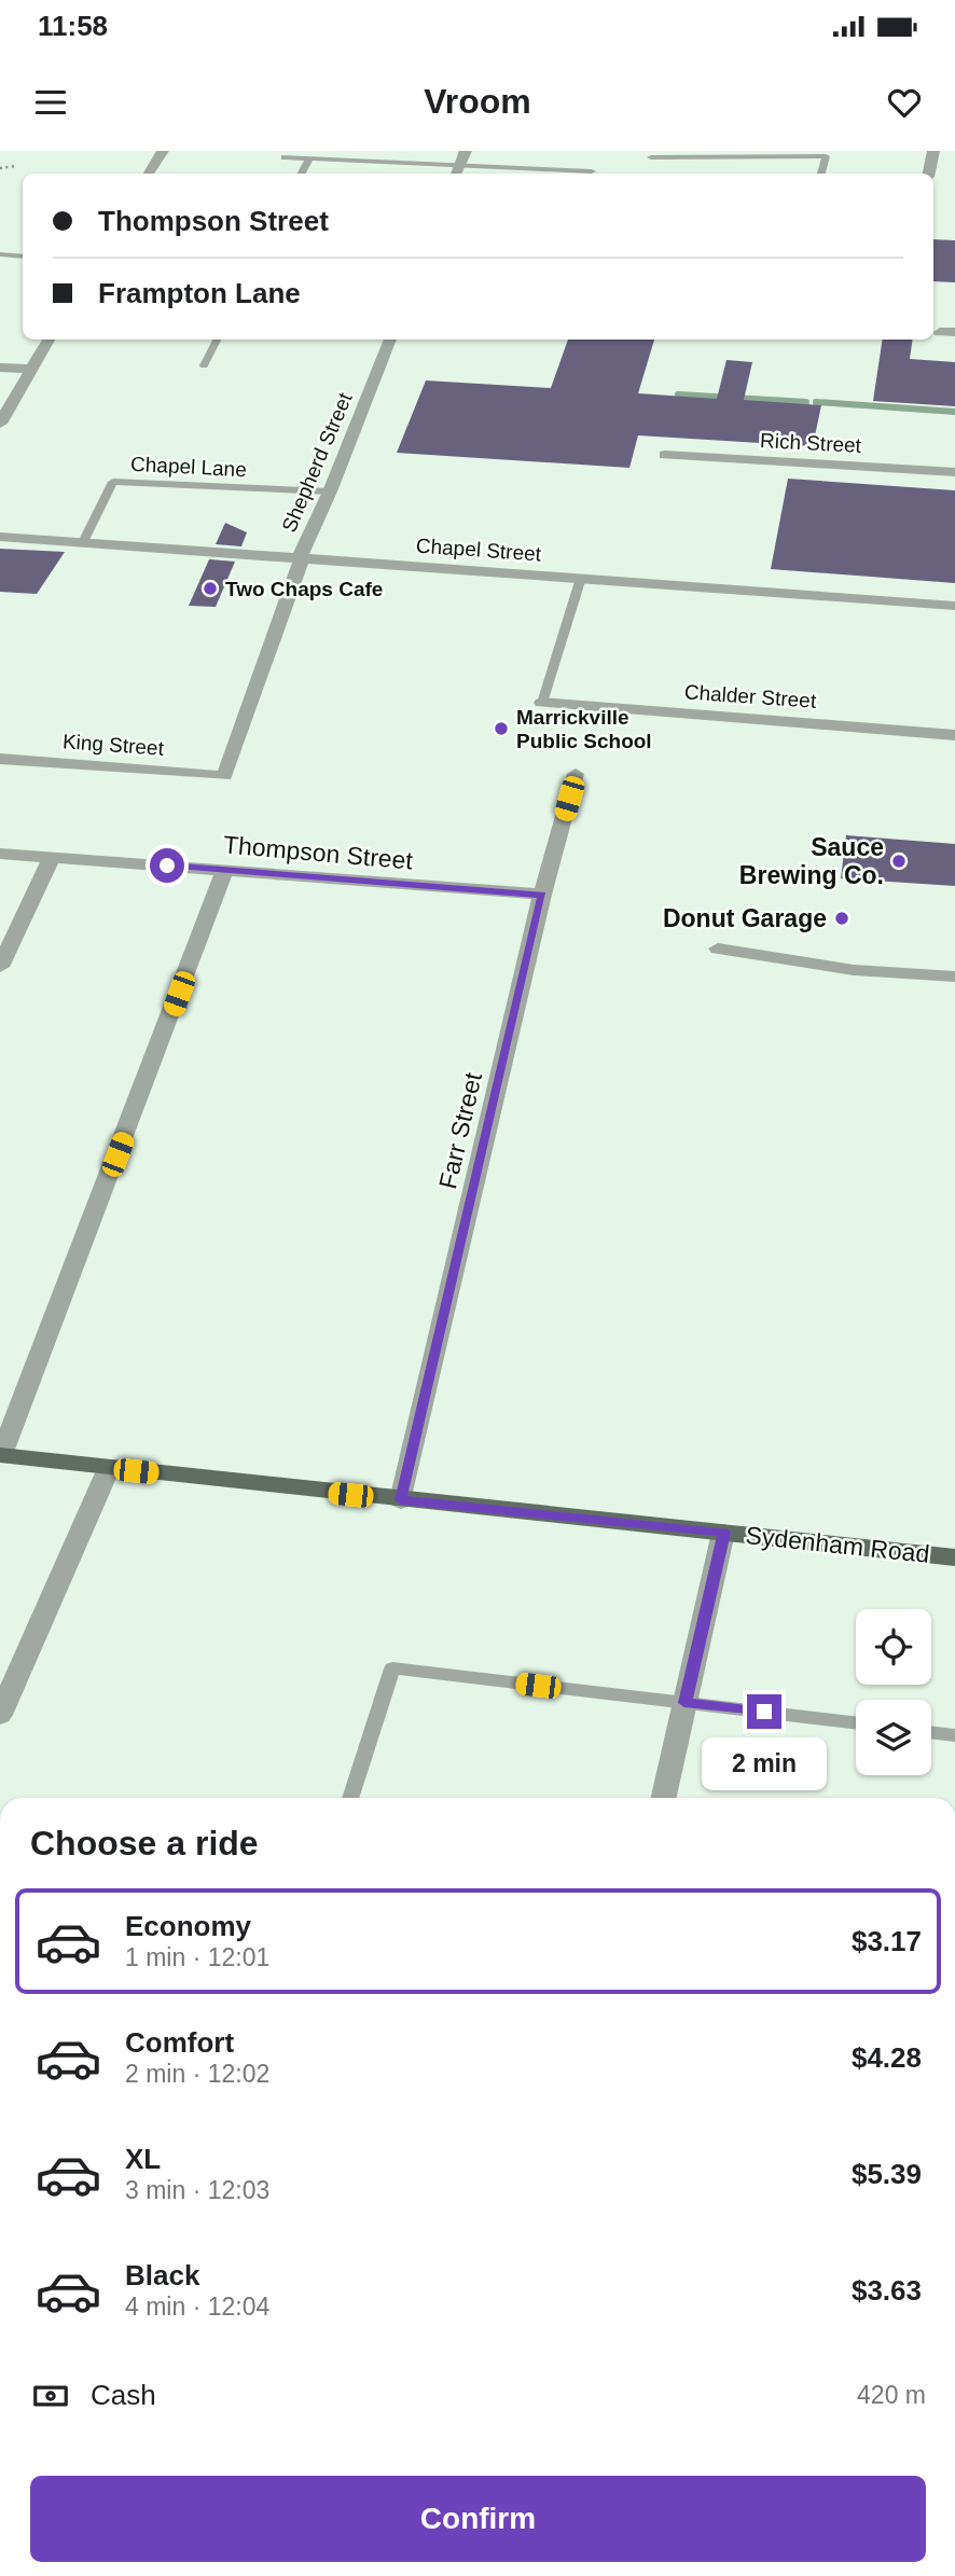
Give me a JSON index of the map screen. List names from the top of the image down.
{
  "streets": {
    "main road": ["Sydenham Road"],
    "street": [
      "Rich Street",
      "Shepherd Street",
      "Chapel Street",
      "Chalder Street",
      "King Street",
      "Thompson Street",
      "Farr Street"
    ],
    "lane": ["Chapel Lane"]
  },
  "crossings": [
    ["Shepherd Street", "Chapel Lane"],
    ["Shepherd Street", "Chapel Street"],
    ["Shepherd Street", "King Street"],
    ["Chapel Lane", "Chapel Street"],
    ["Thompson Street", "Farr Street"],
    ["Farr Street", "Sydenham Road"]
  ],
  "places": [
    "Two Chaps Cafe",
    "Marrickville Public School",
    "Sauce Brewing Co.",
    "Donut Garage"
  ],
  "page": {
    "status": "11:58",
    "header": "Vroom",
    "banner": ["Thompson Street", "Frampton Lane"],
    "bubble": "2 min",
    "heading": "Choose a ride",
    "list": [
      {
        "name": "Economy",
        "note": "1 min · 12:01",
        "value": "$3.17"
      },
      {
        "name": "Comfort",
        "note": "2 min · 12:02",
        "value": "$4.28"
      },
      {
        "name": "XL",
        "note": "3 min · 12:03",
        "value": "$5.39"
      },
      {
        "name": "Black",
        "note": "4 min · 12:04",
        "value": "$3.63"
      }
    ],
    "pay": ["Cash", "420 m"],
    "buttons": "Confirm"
  }
}
